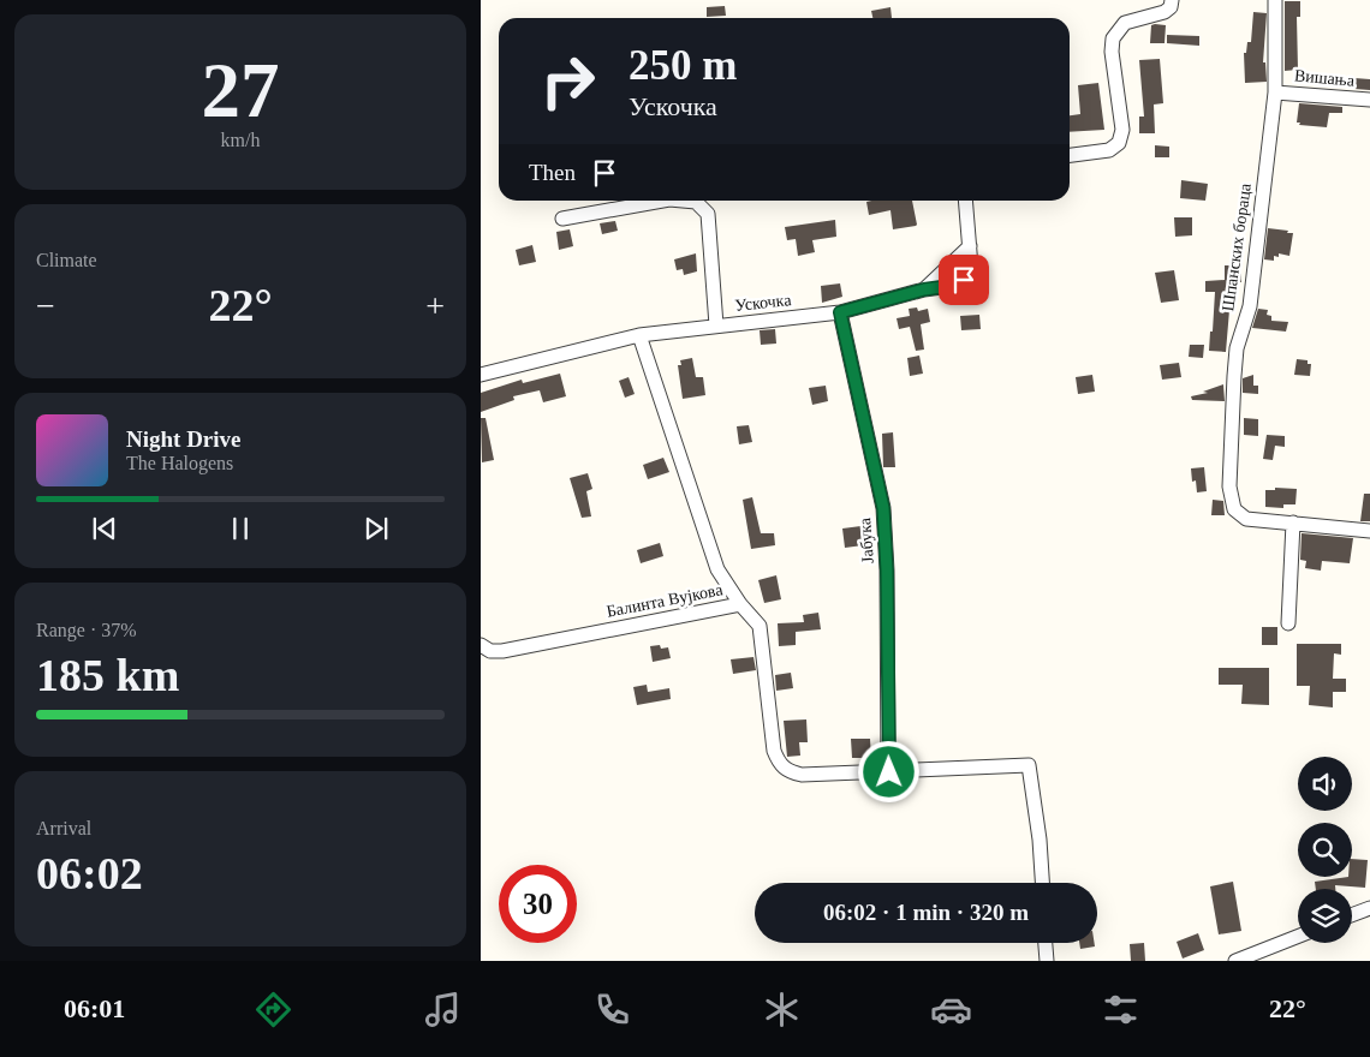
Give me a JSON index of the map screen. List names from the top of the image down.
{
  "streets": {
    "street": [
      "Вишања",
      "Шпанских бораца",
      "Ускочка",
      "Јабука",
      "Балинта Вујкова"
    ]
  },
  "crossings": [
    ["Вишања", "Шпанских бораца"],
    ["Ускочка", "Јабука"],
    ["Јабука", "Балинта Вујкова"]
  ],
  "page": {
    "tile": [
      ["27", "km/h"],
      "Climate",
      ["Range · 37%", "185 km"],
      ["Arrival", "06:02"]
    ],
    "turn": ["250 m", "Ускочка"],
    "then": "Then",
    "heat": ["−", "22°", "+"],
    "song": ["Night Drive", "The Halogens"],
    "limit": "30",
    "trip": "06:02 · 1 min · 320 m",
    "tabs": ["06:01", "22°"]
  }
}
